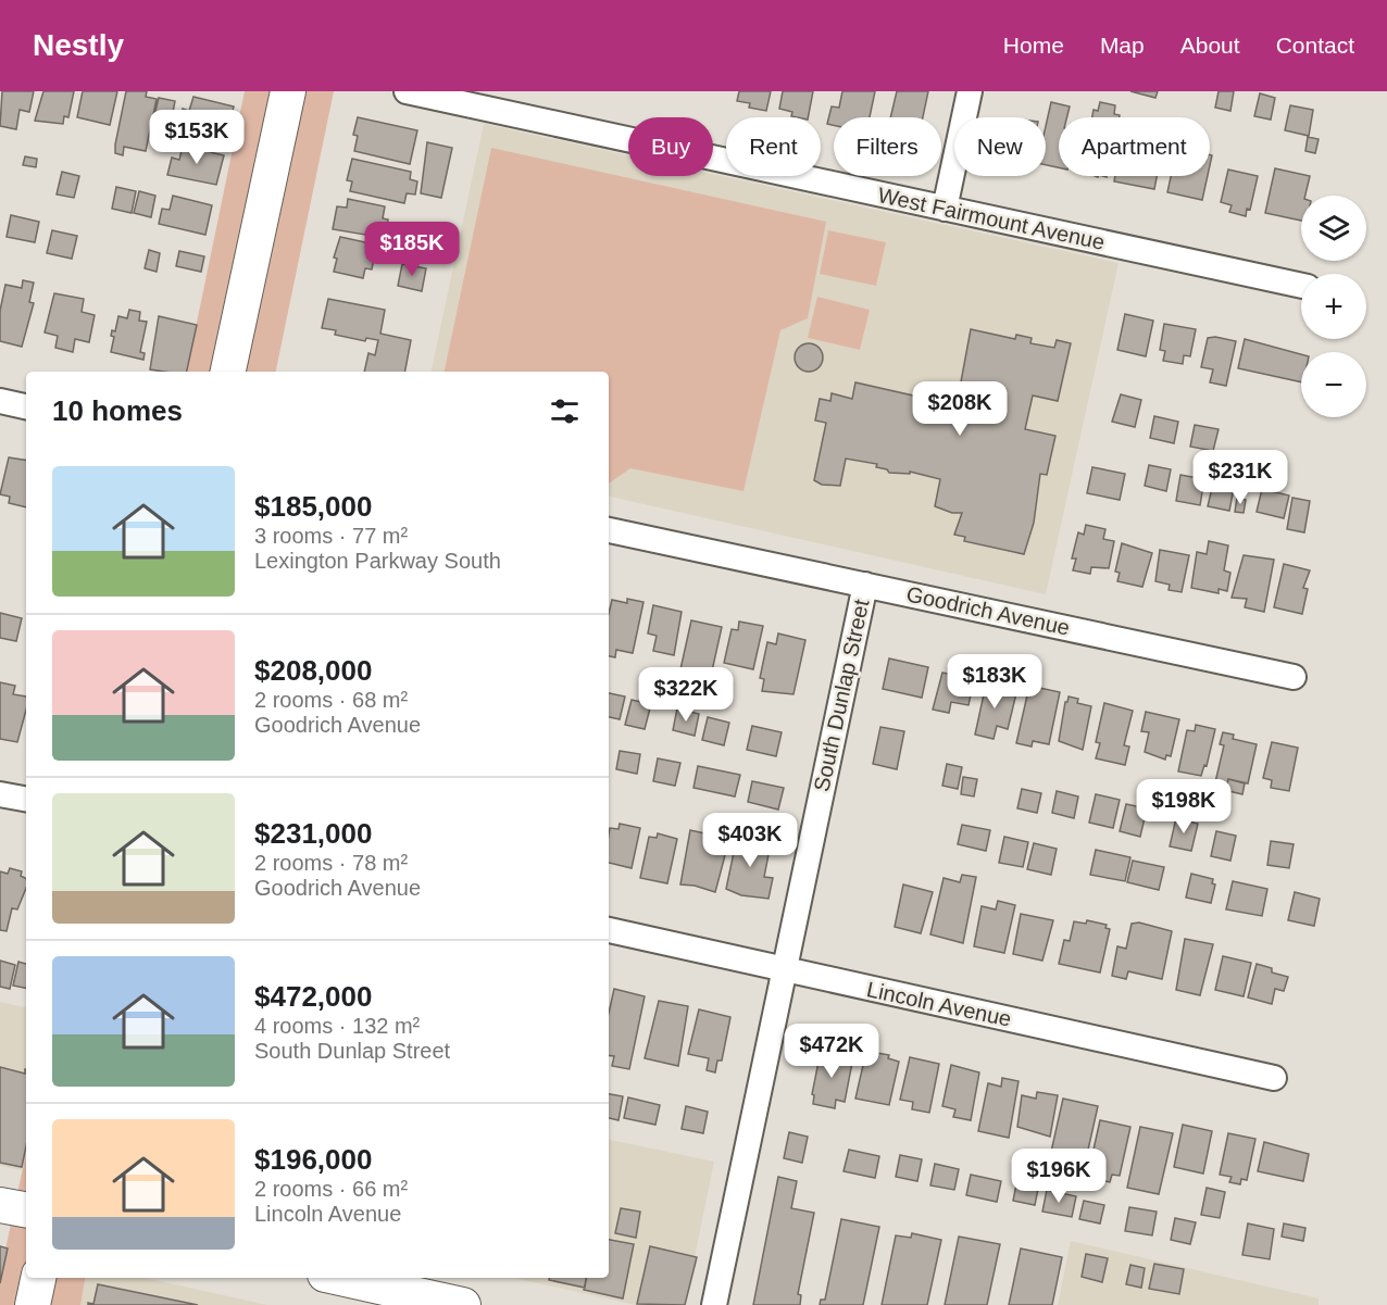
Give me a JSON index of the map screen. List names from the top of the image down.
{
  "streets": {
    "street": [
      "West Fairmount Avenue",
      "Goodrich Avenue",
      "South Dunlap Street",
      "Lincoln Avenue"
    ]
  },
  "crossings": [
    ["Goodrich Avenue", "South Dunlap Street"],
    ["South Dunlap Street", "Lincoln Avenue"]
  ],
  "page": {
    "header": "Nestly",
    "nav": [
      "Home",
      "Map",
      "About",
      "Contact"
    ],
    "price": [
      "$153K",
      "$185K",
      "$208K",
      "$231K",
      "$183K",
      "$322K",
      "$198K",
      "$403K",
      "$472K",
      "$196K"
    ],
    "chip": [
      "Buy",
      "Rent",
      "Filters",
      "New",
      "Apartment"
    ],
    "map_buttons": ["+", "−"],
    "heading": "10 homes",
    "list": [
      {
        "name": "$185,000",
        "note": "3 rooms · 77 m² · Lexington Parkway South"
      },
      {
        "name": "$208,000",
        "note": "2 rooms · 68 m² · Goodrich Avenue"
      },
      {
        "name": "$231,000",
        "note": "2 rooms · 78 m² · Goodrich Avenue"
      },
      {
        "name": "$472,000",
        "note": "4 rooms · 132 m² · South Dunlap Street"
      },
      {
        "name": "$196,000",
        "note": "2 rooms · 66 m² · Lincoln Avenue"
      }
    ]
  }
}
